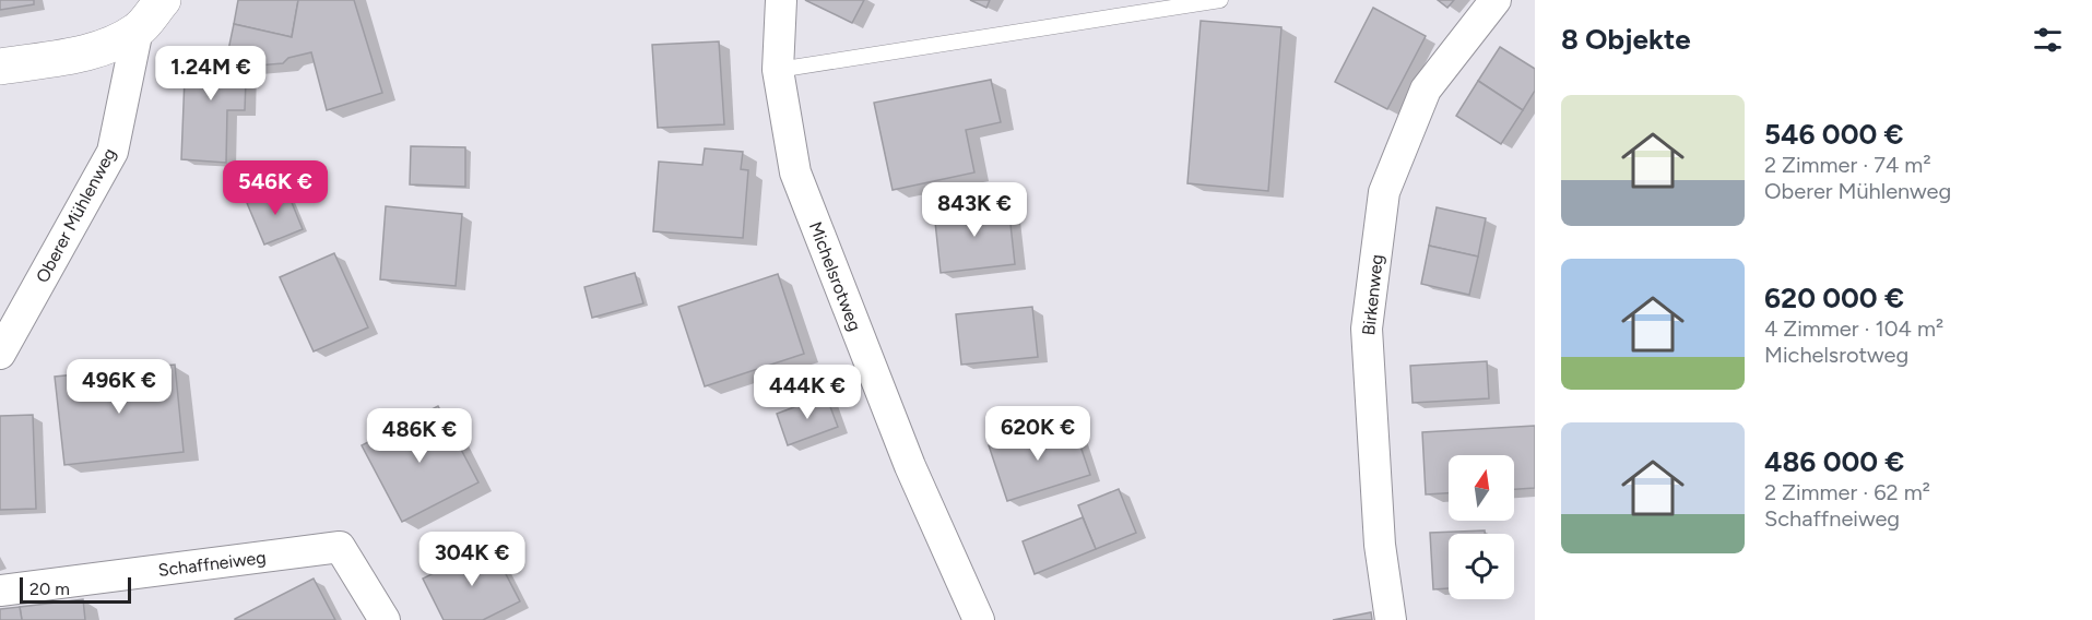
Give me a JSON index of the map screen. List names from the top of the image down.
{
  "streets": {
    "street": [
      "Oberer Mühlenweg",
      "Michelsrotweg",
      "Birkenweg",
      "Schaffneiweg"
    ]
  },
  "scale_bar": "20 m",
  "north": "top",
  "page": {
    "heading": "8 Objekte",
    "price": [
      "1.24M €",
      "546K €",
      "843K €",
      "496K €",
      "444K €",
      "620K €",
      "486K €",
      "304K €"
    ],
    "list": [
      {
        "name": "546 000 €",
        "note": "2 Zimmer · 74 m² · Oberer Mühlenweg"
      },
      {
        "name": "620 000 €",
        "note": "4 Zimmer · 104 m² · Michelsrotweg"
      },
      {
        "name": "486 000 €",
        "note": "2 Zimmer · 62 m² · Schaffneiweg"
      }
    ],
    "scale": "20 m"
  }
}
